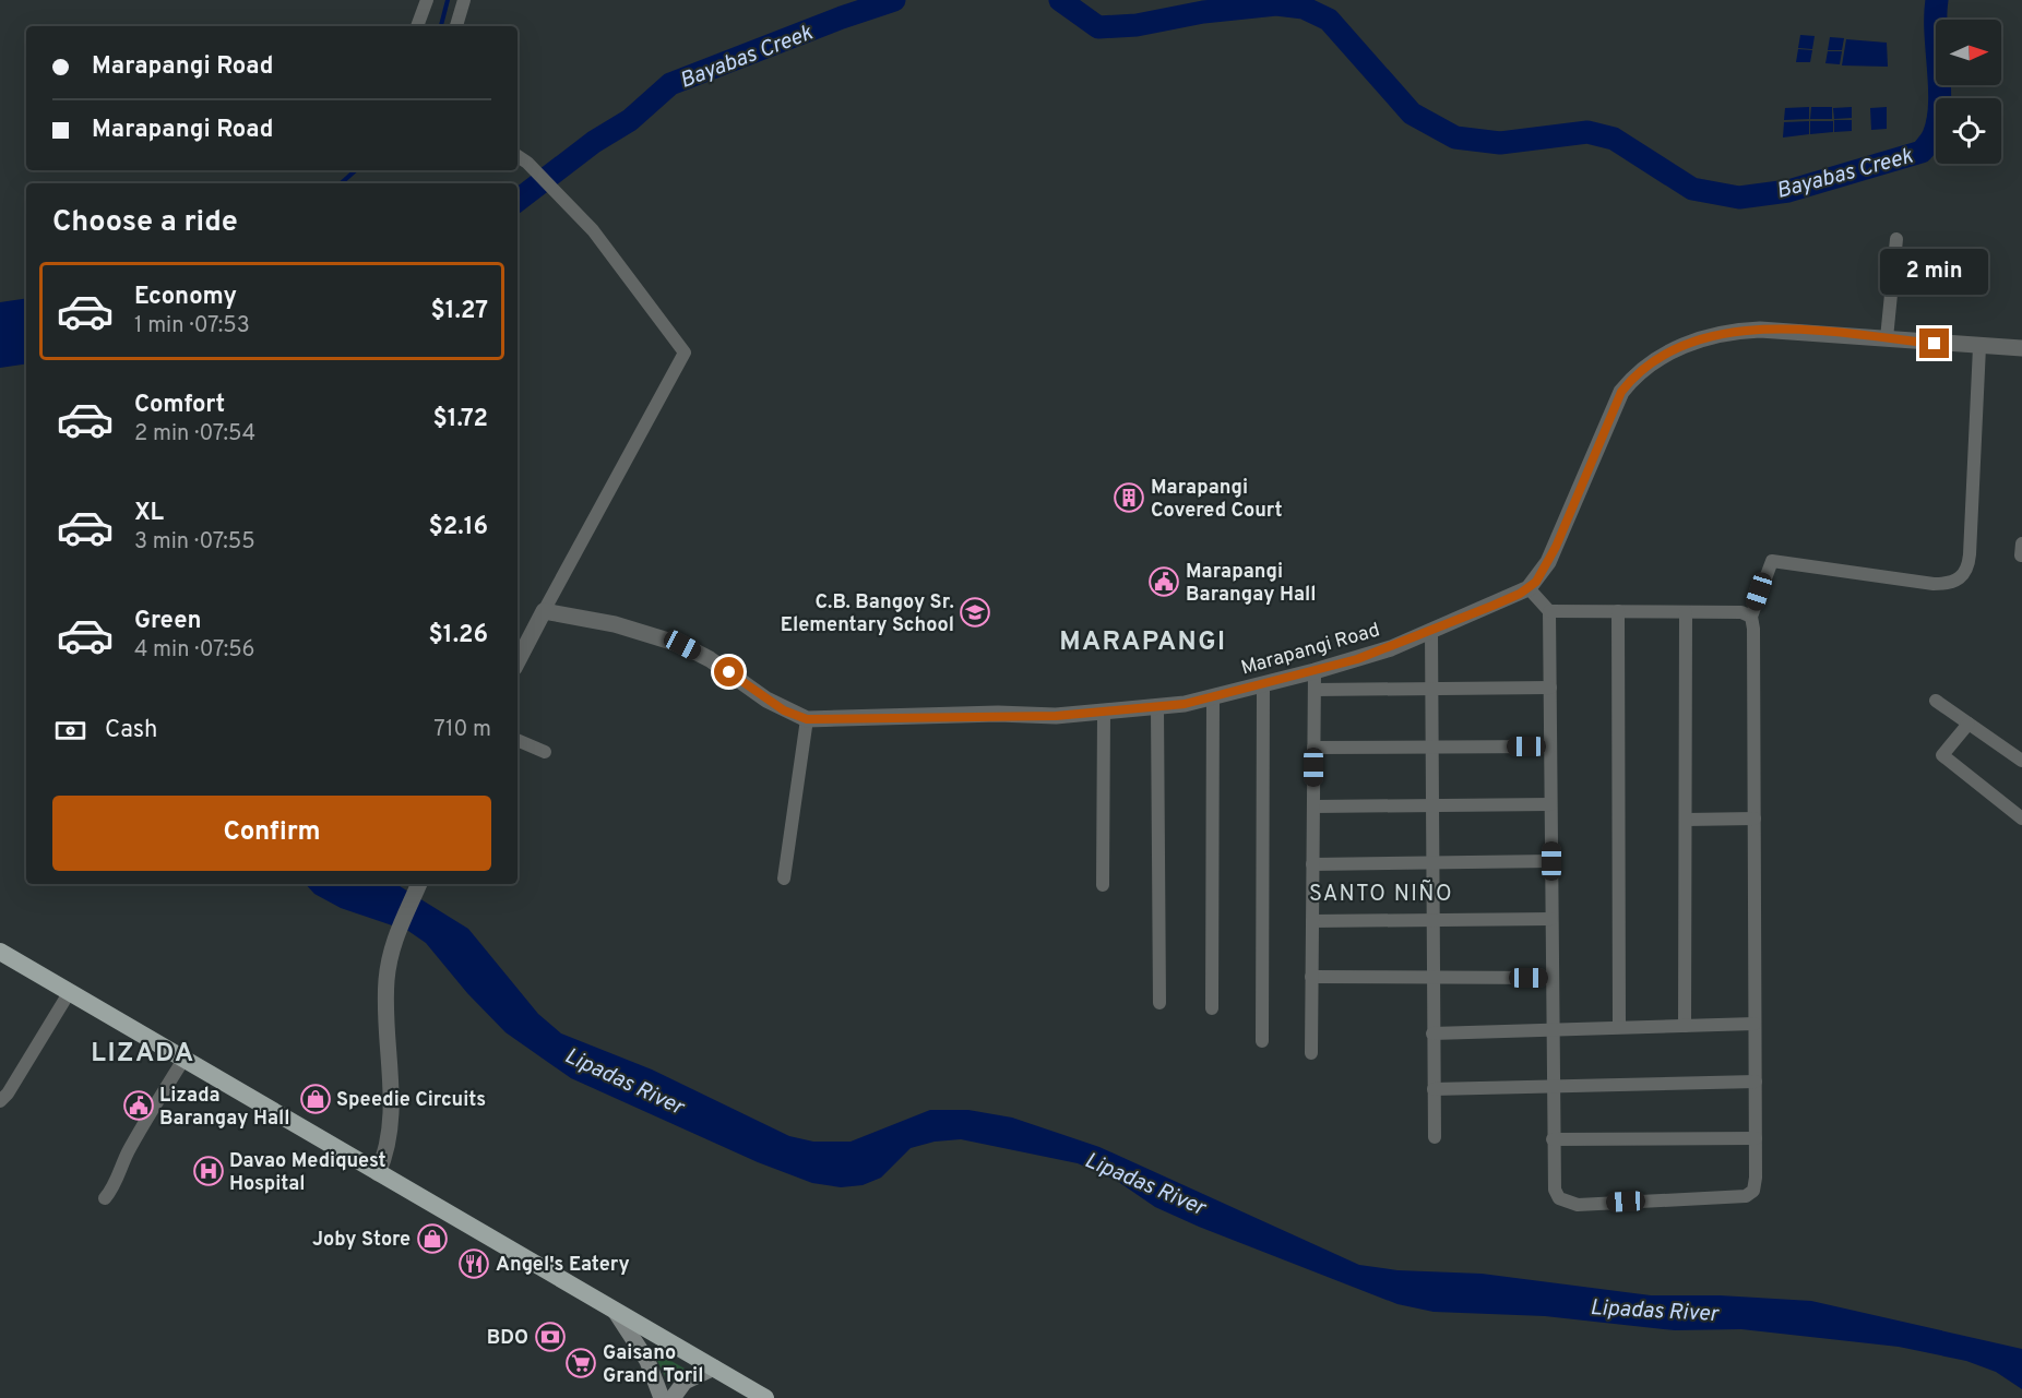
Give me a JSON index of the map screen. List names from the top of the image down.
{
  "streets": {
    "street": ["Marapangi Road"]
  },
  "districts": ["MARAPANGI", "SANTO NIÑO", "LIZADA"],
  "water": ["Bayabas Creek", "Lipadas River"],
  "places": {
    "building": ["Marapangi Covered Court"],
    "public building": ["Marapangi Barangay Hall", "Lizada Barangay Hall"],
    "school or university": ["C.B. Bangoy Sr. Elementary School"],
    "shop": ["Speedie Circuits", "Joby Store"],
    "hospital": ["Davao Mediquest Hospital"],
    "restaurant": ["Angel's Eatery"],
    "bank": ["BDO"],
    "supermarket": ["Gaisano Grand Toril"]
  },
  "north": "right",
  "page": {
    "banner": ["Marapangi Road", "Marapangi Road"],
    "heading": "Choose a ride",
    "bubble": "2 min",
    "list": [
      {
        "name": "Economy",
        "note": "1 min · 07:53",
        "value": "$1.27"
      },
      {
        "name": "Comfort",
        "note": "2 min · 07:54",
        "value": "$1.72"
      },
      {
        "name": "XL",
        "note": "3 min · 07:55",
        "value": "$2.16"
      },
      {
        "name": "Green",
        "note": "4 min · 07:56",
        "value": "$1.26"
      }
    ],
    "pay": ["Cash", "710 m"],
    "buttons": "Confirm"
  }
}
